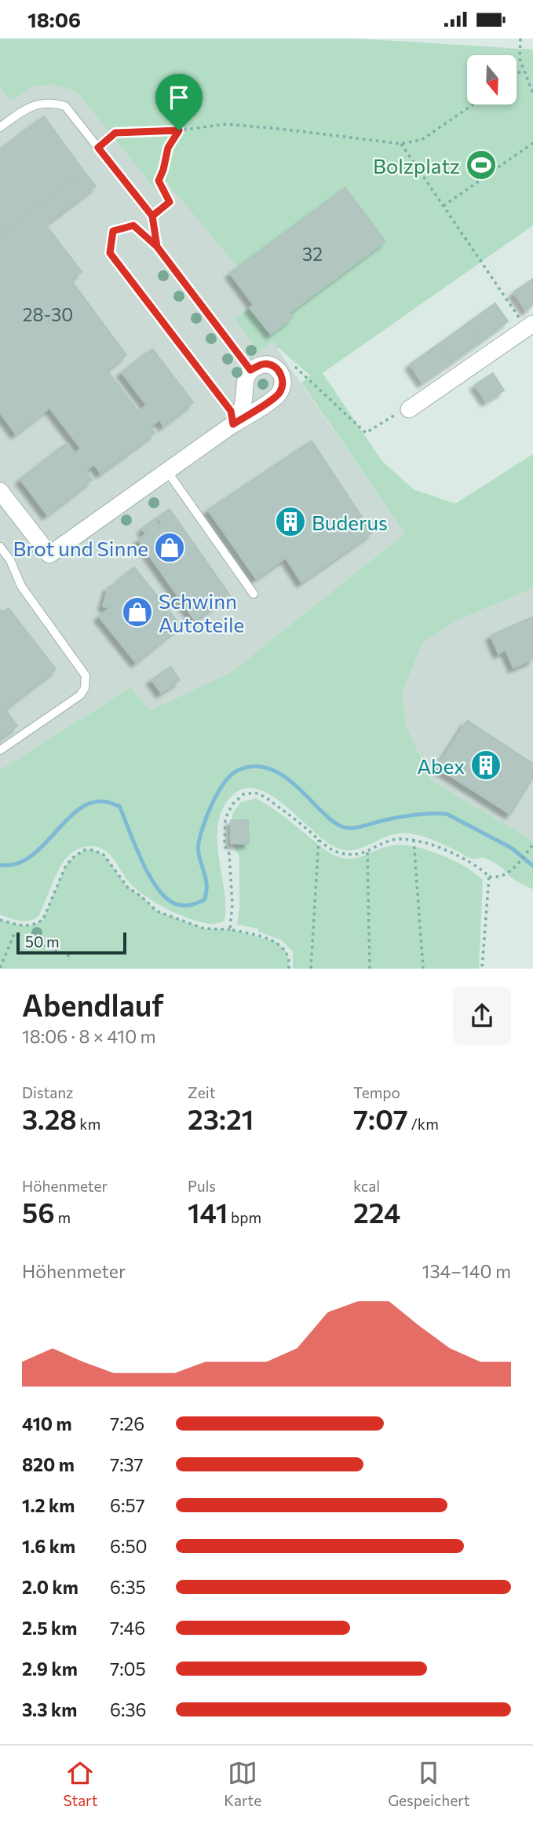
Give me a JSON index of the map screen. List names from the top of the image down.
{
  "places": {
    "sports": ["Bolzplatz"],
    "building": ["Buderus", "Abex"],
    "shop": ["Brot und Sinne", "Schwinn Autoteile"]
  },
  "house_numbers": ["32", "28-30"],
  "scale_bar": "50 m",
  "north": "bottom",
  "page": {
    "status": "18:06",
    "scale": "50 m",
    "heading": ["Abendlauf", "18:06 · 8 × 410 m"],
    "stats": [
      ["Distanz", "3.28 km"],
      ["Zeit", "23:21"],
      ["Tempo", "7:07 /km"],
      ["Höhenmeter", "56 m"],
      ["Puls", "141 bpm"],
      ["kcal", "224"]
    ],
    "chart": ["Höhenmeter", "134–140 m"],
    "list": [
      {
        "name": "410 m",
        "note": "7:26"
      },
      {
        "name": "820 m",
        "note": "7:37"
      },
      {
        "name": "1.2 km",
        "note": "6:57"
      },
      {
        "name": "1.6 km",
        "note": "6:50"
      },
      {
        "name": "2.0 km",
        "note": "6:35"
      },
      {
        "name": "2.5 km",
        "note": "7:46"
      },
      {
        "name": "2.9 km",
        "note": "7:05"
      },
      {
        "name": "3.3 km",
        "note": "6:36"
      }
    ],
    "tabs": ["Start", "Karte", "Gespeichert"]
  }
}
